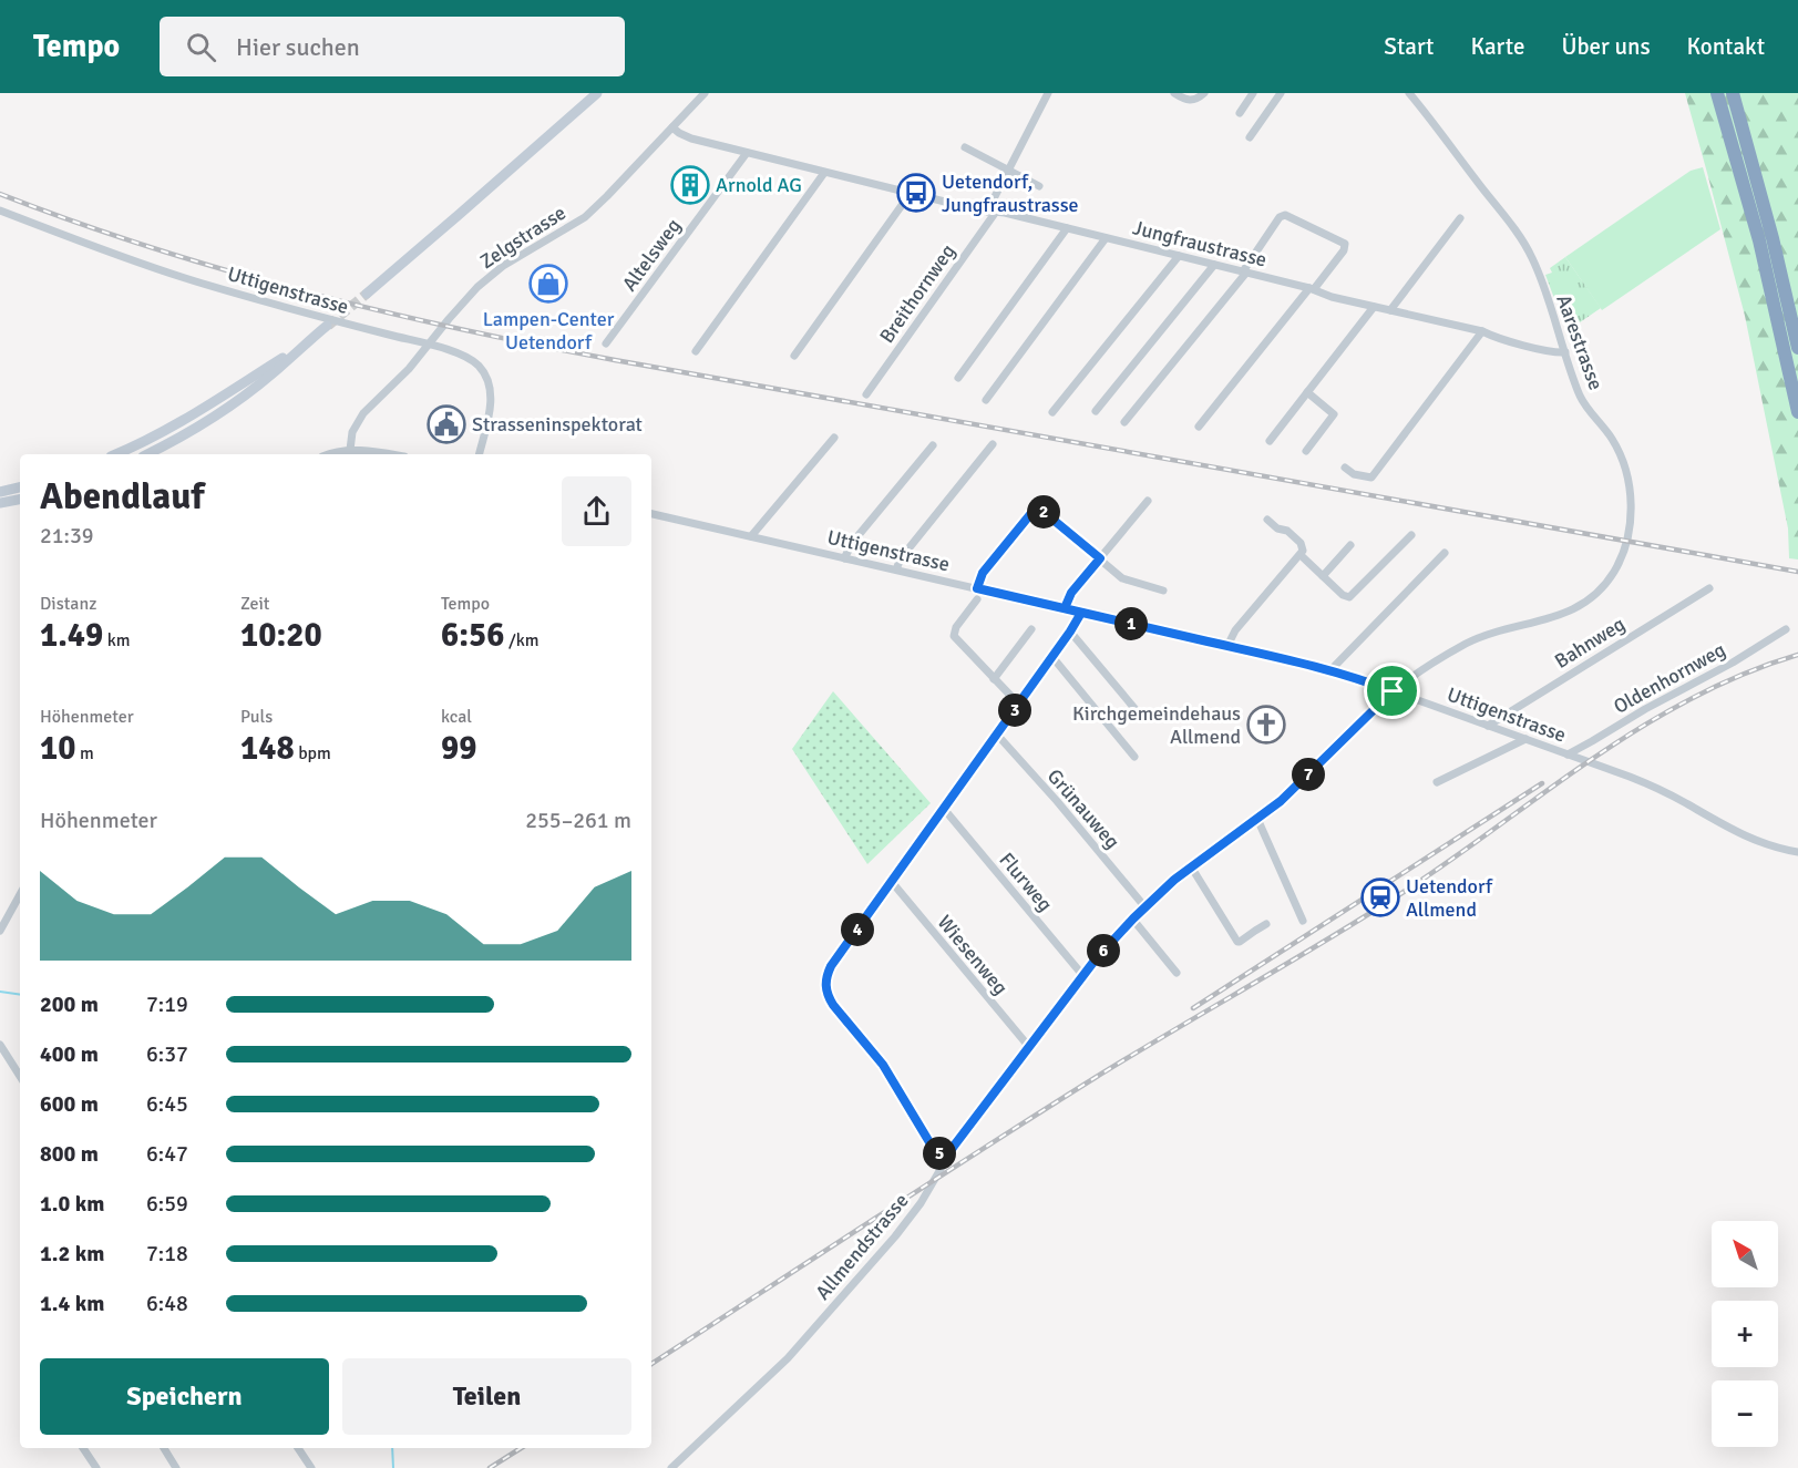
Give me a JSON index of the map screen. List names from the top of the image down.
{
  "streets": {
    "street": [
      "Zelgstrasse",
      "Jungfraustrasse",
      "Altelsweg",
      "Uttigenstrasse",
      "Breithornweg",
      "Aarestrasse",
      "Bahnweg",
      "Oldenhornweg",
      "Grünauweg",
      "Flurweg",
      "Wiesenweg",
      "Allmendstrasse"
    ]
  },
  "crossings": [
    ["Zelgstrasse", "Jungfraustrasse"],
    ["Jungfraustrasse", "Altelsweg"],
    ["Jungfraustrasse", "Breithornweg"],
    ["Jungfraustrasse", "Aarestrasse"],
    ["Uttigenstrasse", "Aarestrasse"],
    ["Uttigenstrasse", "Bahnweg"],
    ["Uttigenstrasse", "Oldenhornweg"],
    ["Uttigenstrasse", "Allmendstrasse"],
    ["Aarestrasse", "Allmendstrasse"],
    ["Grünauweg", "Allmendstrasse"],
    ["Flurweg", "Allmendstrasse"],
    ["Wiesenweg", "Allmendstrasse"]
  ],
  "places": {
    "building": ["Arnold AG"],
    "bus stop": ["Uetendorf, Jungfraustrasse"],
    "shop": ["Lampen-Center Uetendorf"],
    "public building": ["Strasseninspektorat"],
    "church": ["Kirchgemeindehaus Allmend"],
    "station": ["Uetendorf Allmend"]
  },
  "north": "top left",
  "page": {
    "header": "Tempo",
    "search": "Hier suchen",
    "nav": [
      "Start",
      "Karte",
      "Über uns",
      "Kontakt"
    ],
    "heading": ["Abendlauf", "21:39"],
    "pins": [
      "2",
      "1",
      "3",
      "7",
      "4",
      "6",
      "5"
    ],
    "stats": [
      ["Distanz", "1.49 km"],
      ["Zeit", "10:20"],
      ["Tempo", "6:56 /km"],
      ["Höhenmeter", "10 m"],
      ["Puls", "148 bpm"],
      ["kcal", "99"]
    ],
    "chart": ["Höhenmeter", "255–261 m"],
    "list": [
      {
        "name": "200 m",
        "note": "7:19"
      },
      {
        "name": "400 m",
        "note": "6:37"
      },
      {
        "name": "600 m",
        "note": "6:45"
      },
      {
        "name": "800 m",
        "note": "6:47"
      },
      {
        "name": "1.0 km",
        "note": "6:59"
      },
      {
        "name": "1.2 km",
        "note": "7:18"
      },
      {
        "name": "1.4 km",
        "note": "6:48"
      }
    ],
    "map_buttons": ["+", "−"],
    "buttons": ["Speichern", "Teilen"]
  }
}
